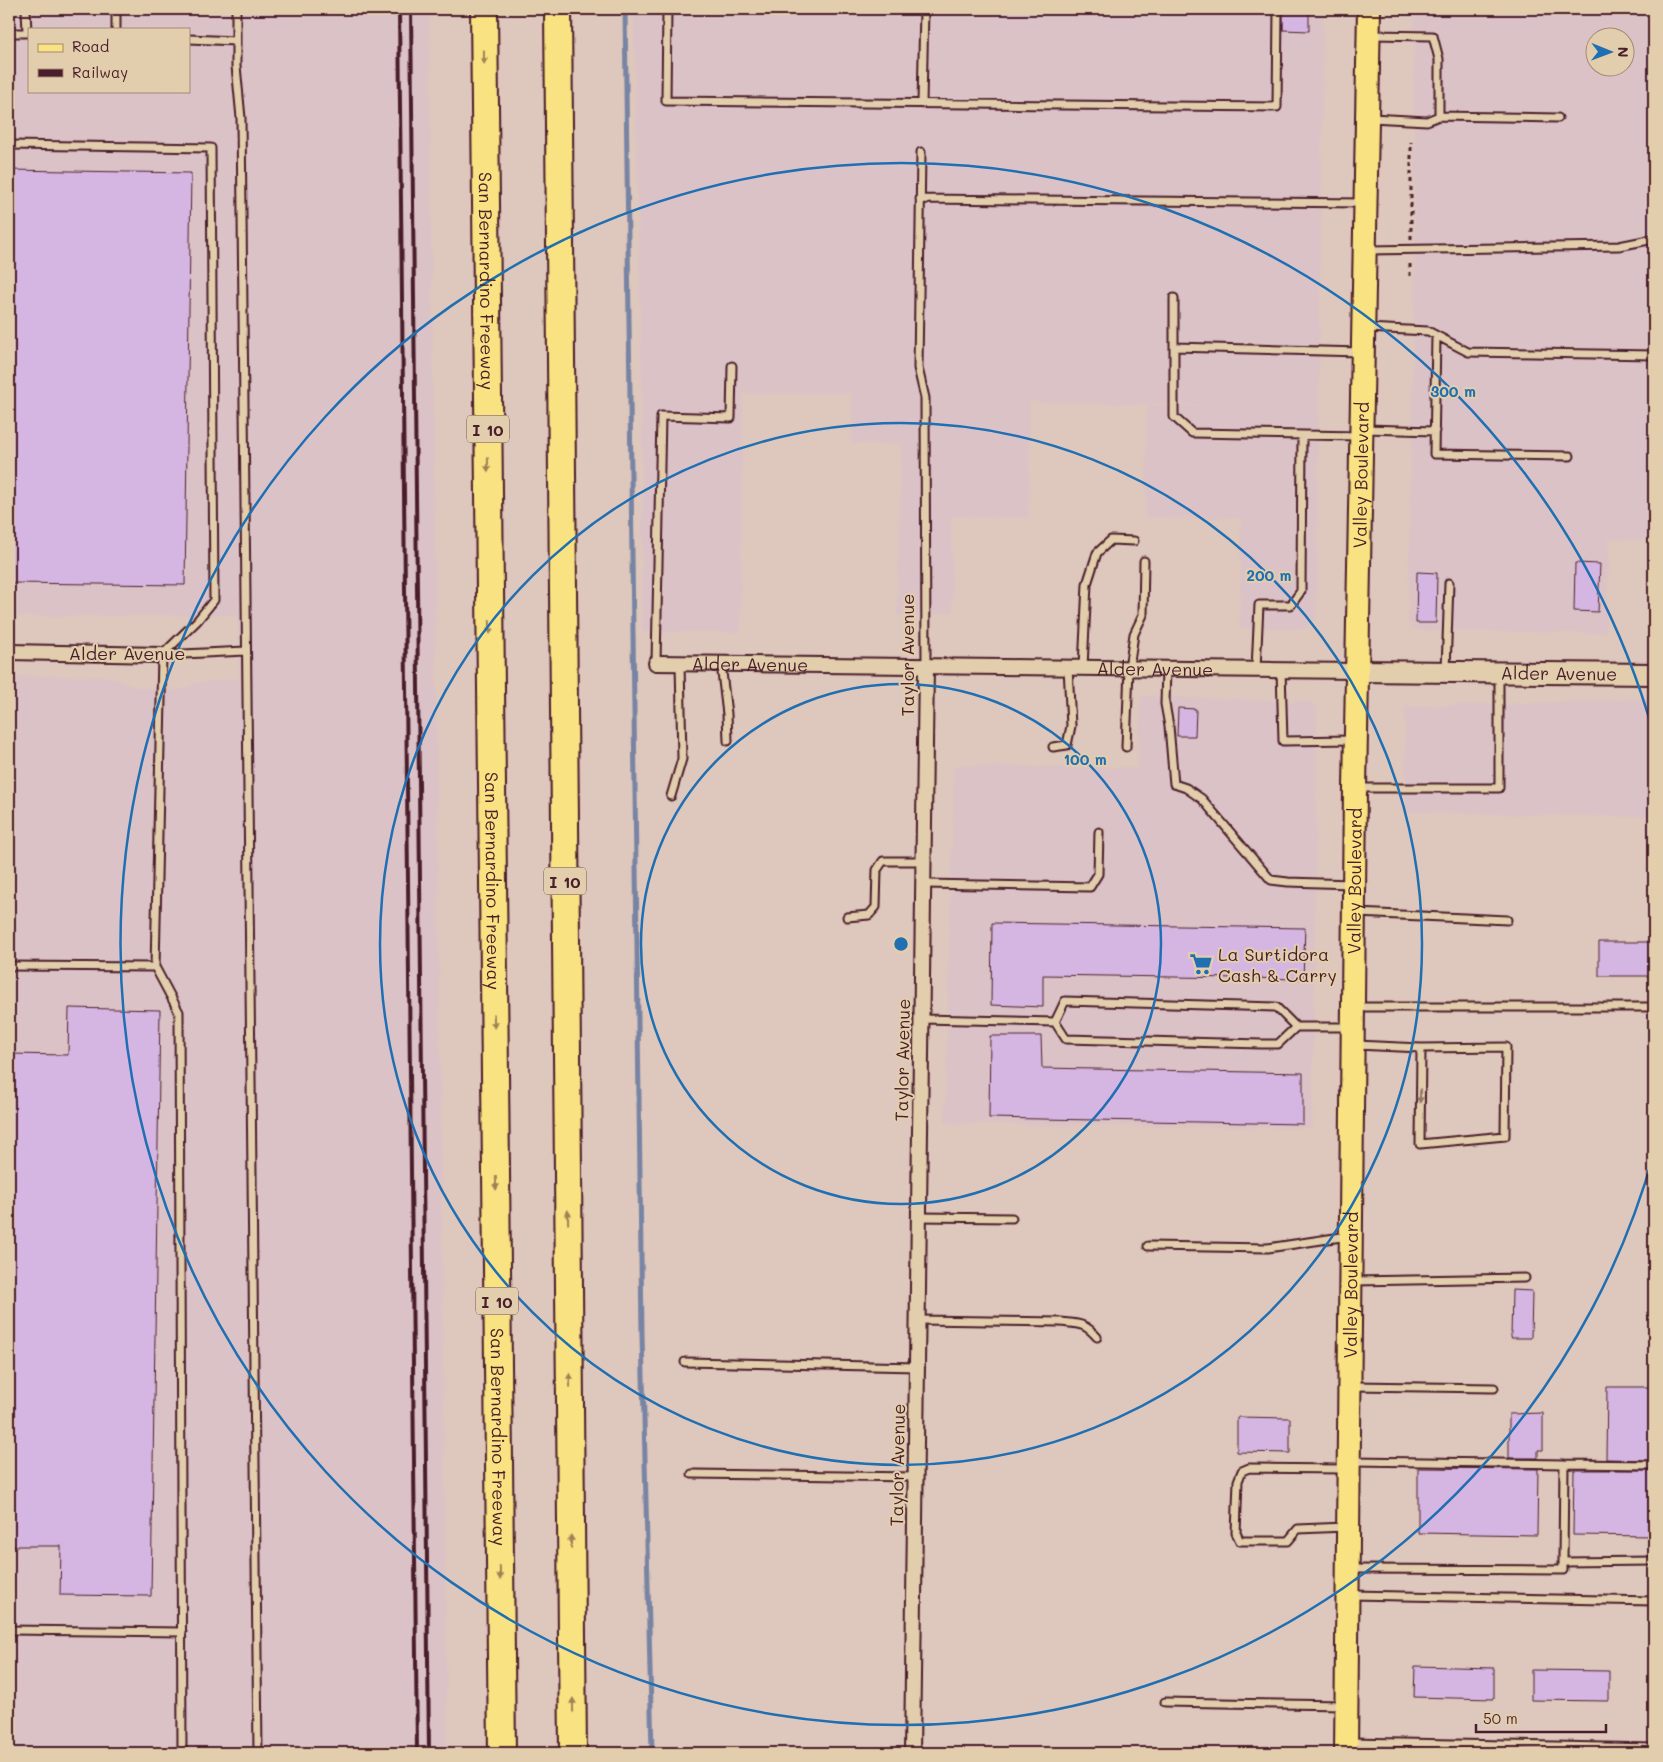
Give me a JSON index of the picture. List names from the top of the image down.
{
  "streets": {
    "highway": ["San Bernardino Freeway", "I 10"],
    "main road": ["Valley Boulevard", "Alder Avenue"],
    "street": ["Taylor Avenue"]
  },
  "crossings": [
    ["Valley Boulevard", "Alder Avenue"],
    ["Alder Avenue", "Taylor Avenue"]
  ],
  "places": {
    "supermarket": ["La Surtidora Cash & Carry"]
  },
  "legend": ["Road", "Railway"],
  "scale_bar": "50 m",
  "north": "right",
  "rings": ["300 m", "200 m", "100 m"]
}
